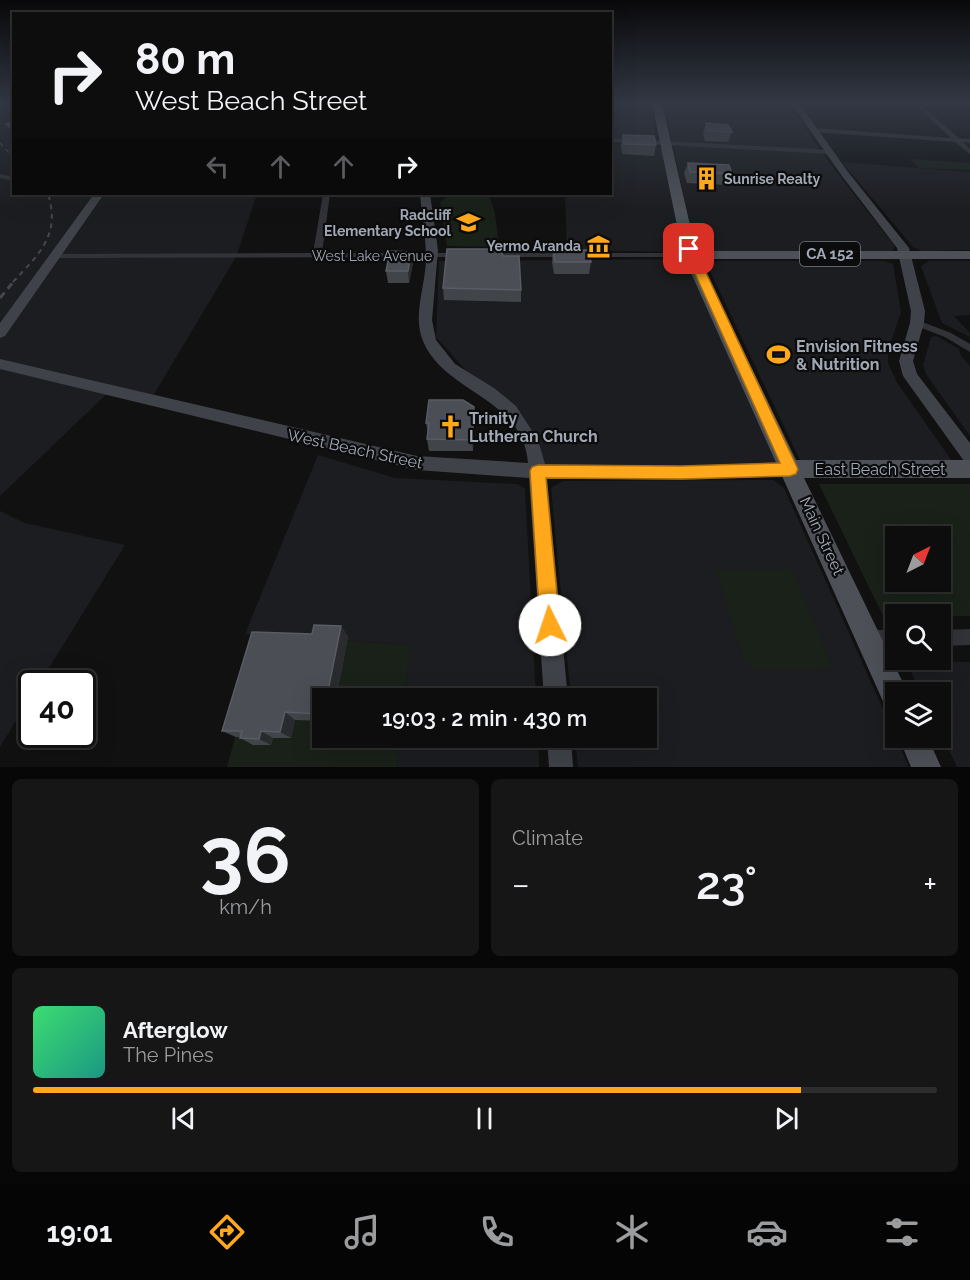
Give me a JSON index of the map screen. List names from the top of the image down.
{
  "streets": {
    "main road": ["CA 152", "East Beach Street", "Main Street"],
    "street": ["West Lake Avenue", "West Beach Street"]
  },
  "crossings": [
    ["CA 152", "Main Street"],
    ["West Beach Street", "East Beach Street"],
    ["West Beach Street", "Main Street"],
    ["East Beach Street", "Main Street"]
  ],
  "places": {
    "building": ["Sunrise Realty"],
    "school or university": ["Radcliff Elementary School"],
    "museum": ["Yermo Aranda"],
    "sports": ["Envision Fitness & Nutrition"],
    "church": ["Trinity Lutheran Church"]
  },
  "north": "top right",
  "page": {
    "turn": ["80 m", "West Beach Street"],
    "limit": "40",
    "trip": "19:03 · 2 min · 430 m",
    "tile": [
      ["36", "km/h"],
      "Climate"
    ],
    "heat": ["−", "23°", "+"],
    "song": ["Afterglow", "The Pines"],
    "tabs": "19:01"
  }
}
